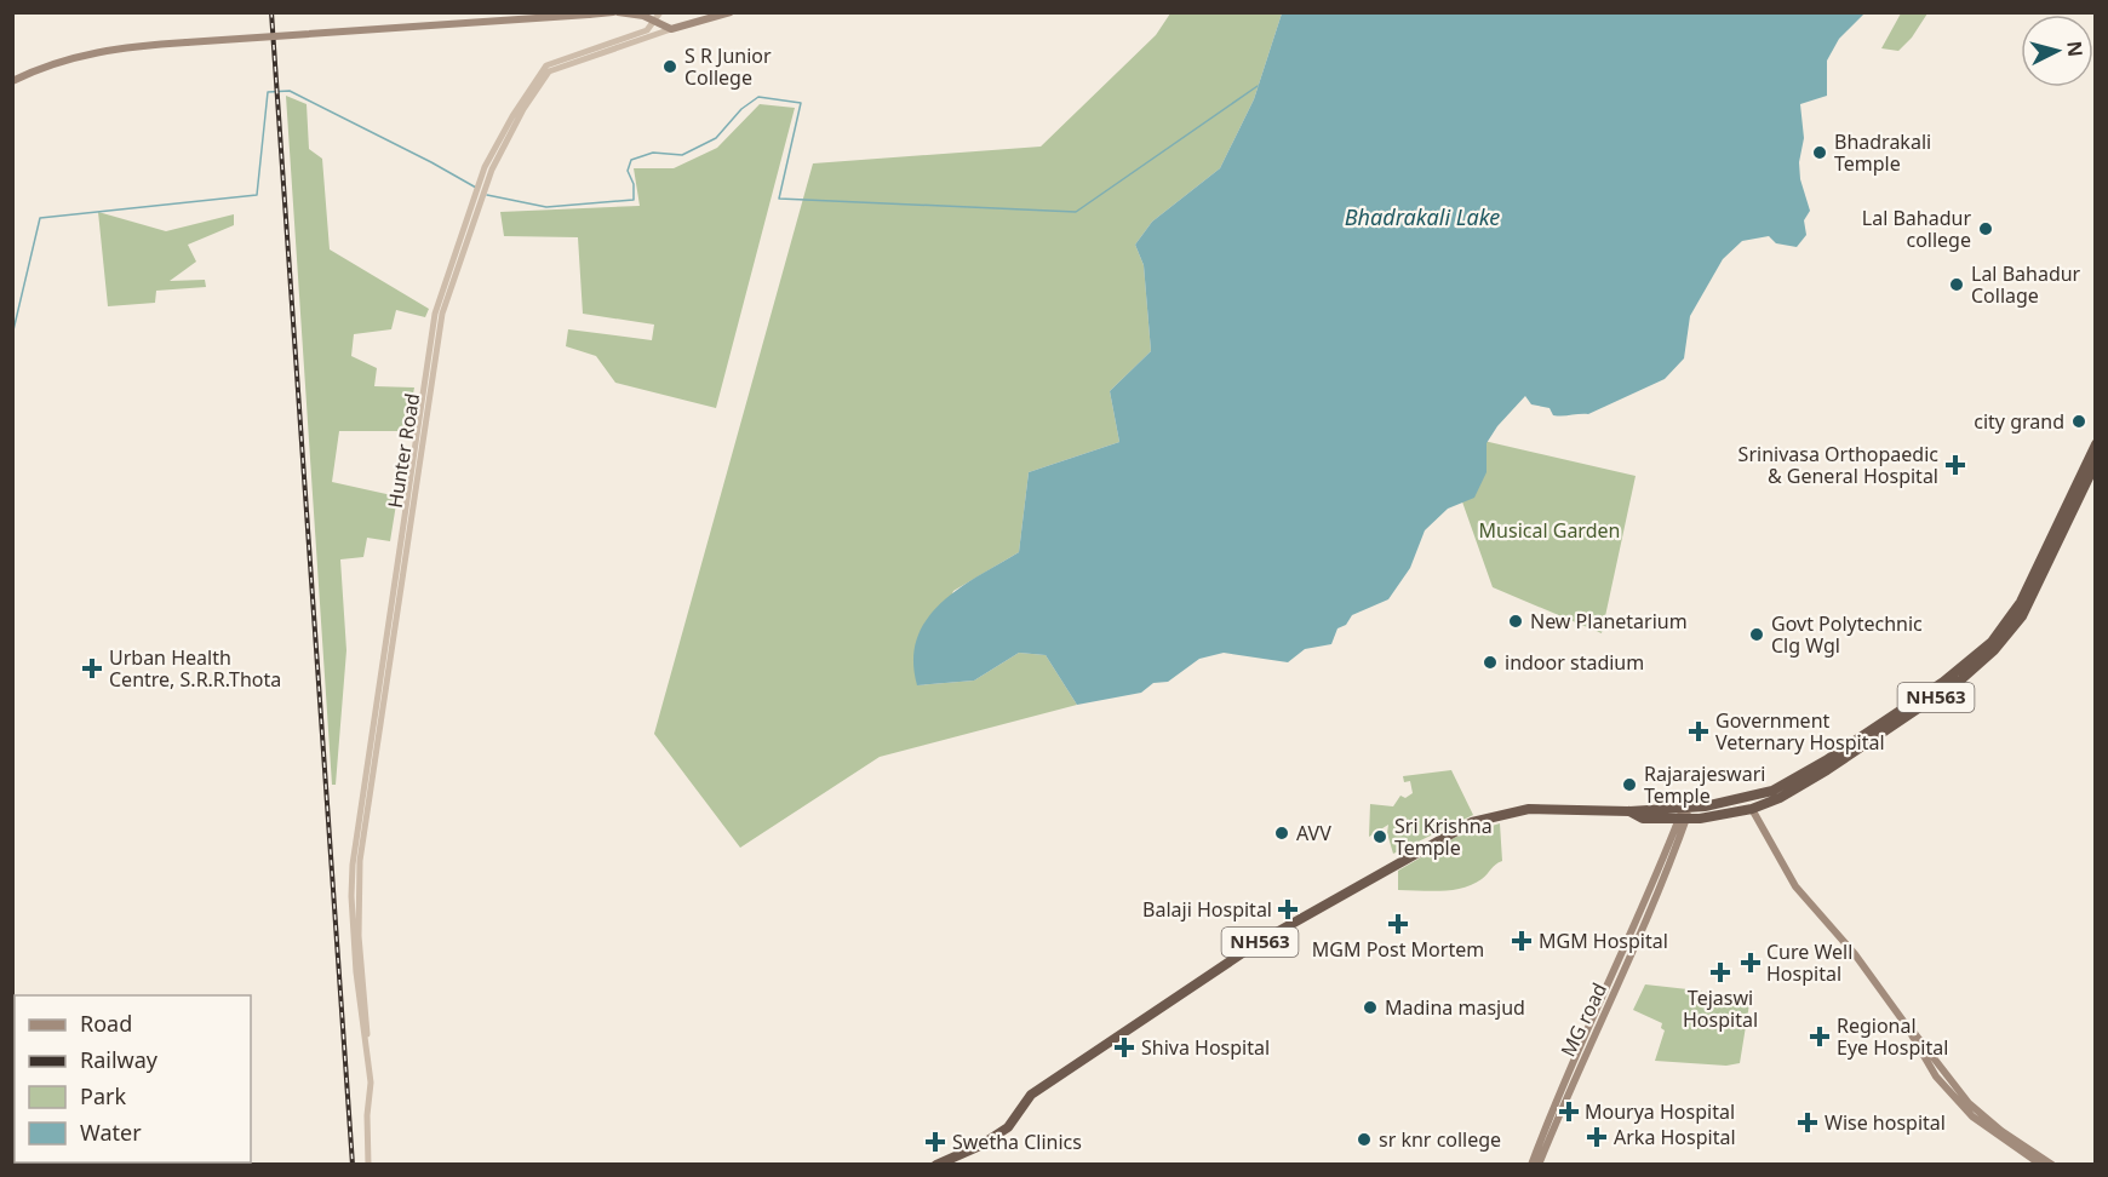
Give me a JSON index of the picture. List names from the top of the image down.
{
  "streets": {
    "highway": ["NH563"],
    "main road": ["Hunter Road", "MG road"]
  },
  "crossings": [
    ["NH563", "MG road"]
  ],
  "water": ["Bhadrakali Lake"],
  "parks": ["Musical Garden"],
  "places": {
    "other": [
      "S R Junior College",
      "Bhadrakali Temple",
      "Lal Bahadur college",
      "Lal Bahadur Collage",
      "city grand",
      "New Planetarium",
      "Govt Polytechnic Clg Wgl",
      "indoor stadium",
      "Rajarajeswari Temple",
      "AVV",
      "Sri Krishna Temple",
      "Madina masjud",
      "sr knr college"
    ],
    "health": [
      "Srinivasa Orthopaedic & General Hospital",
      "Urban Health Centre, S.R.R.Thota",
      "Government Veternary Hospital",
      "Balaji Hospital",
      "MGM Post Mortem",
      "MGM Hospital",
      "Cure Well Hospital",
      "Tejaswi Hospital",
      "Regional Eye Hospital",
      "Shiva Hospital",
      "Mourya Hospital",
      "Wise hospital",
      "Arka Hospital",
      "Swetha Clinics"
    ]
  },
  "legend": [
    "Road",
    "Railway",
    "Park",
    "Water"
  ],
  "north": "right"
}
